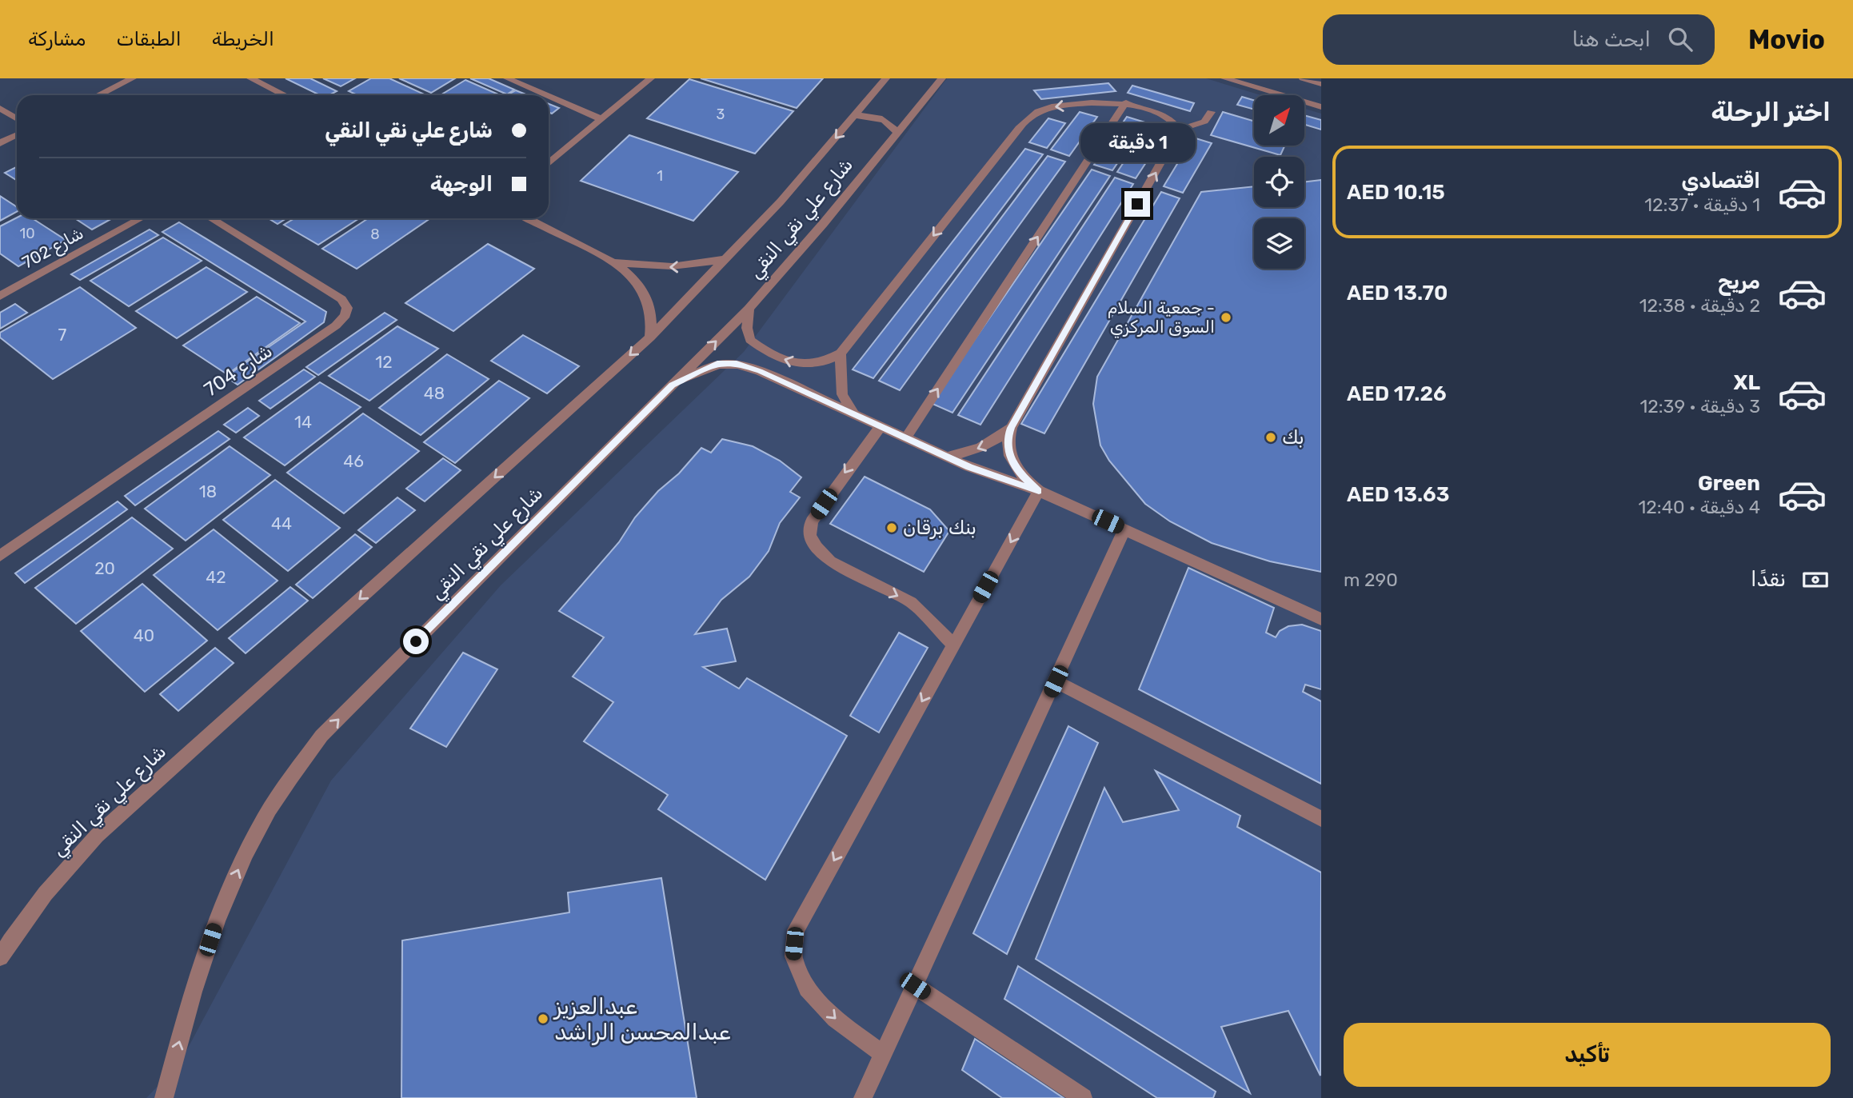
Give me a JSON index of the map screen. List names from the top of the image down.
{
  "streets": {
    "street": ["شارع علي نقي النقي", "شارع 702", "شارع 704"]
  },
  "places": [
    "جمعية السلام - السوق المركزي",
    "بك",
    "بنك برقان",
    "عبدالعزيز عبدالمحسن الراشد"
  ],
  "house_numbers": [
    "3",
    "1",
    "10",
    "8",
    "7",
    "12",
    "48",
    "14",
    "46",
    "18",
    "44",
    "20",
    "42",
    "40"
  ],
  "north": "top right",
  "page": {
    "header": "Movio",
    "search": "ابحث هنا",
    "nav": ["الخريطة", "الطبقات", "مشاركة"],
    "heading": "اختر الرحلة",
    "banner": ["شارع علي نقي النقي", "الوجهة"],
    "bubble": "1 دقيقة",
    "list": [
      {
        "name": "اقتصادي",
        "note": "1 دقيقة · 12:37",
        "value": "AED 10.15"
      },
      {
        "name": "مريح",
        "note": "2 دقيقة · 12:38",
        "value": "AED 13.70"
      },
      {
        "name": "XL",
        "note": "3 دقيقة · 12:39",
        "value": "AED 17.26"
      },
      {
        "name": "Green",
        "note": "4 دقيقة · 12:40",
        "value": "AED 13.63"
      }
    ],
    "pay": ["نقدًا", "290 m"],
    "buttons": "تأكيد"
  }
}
